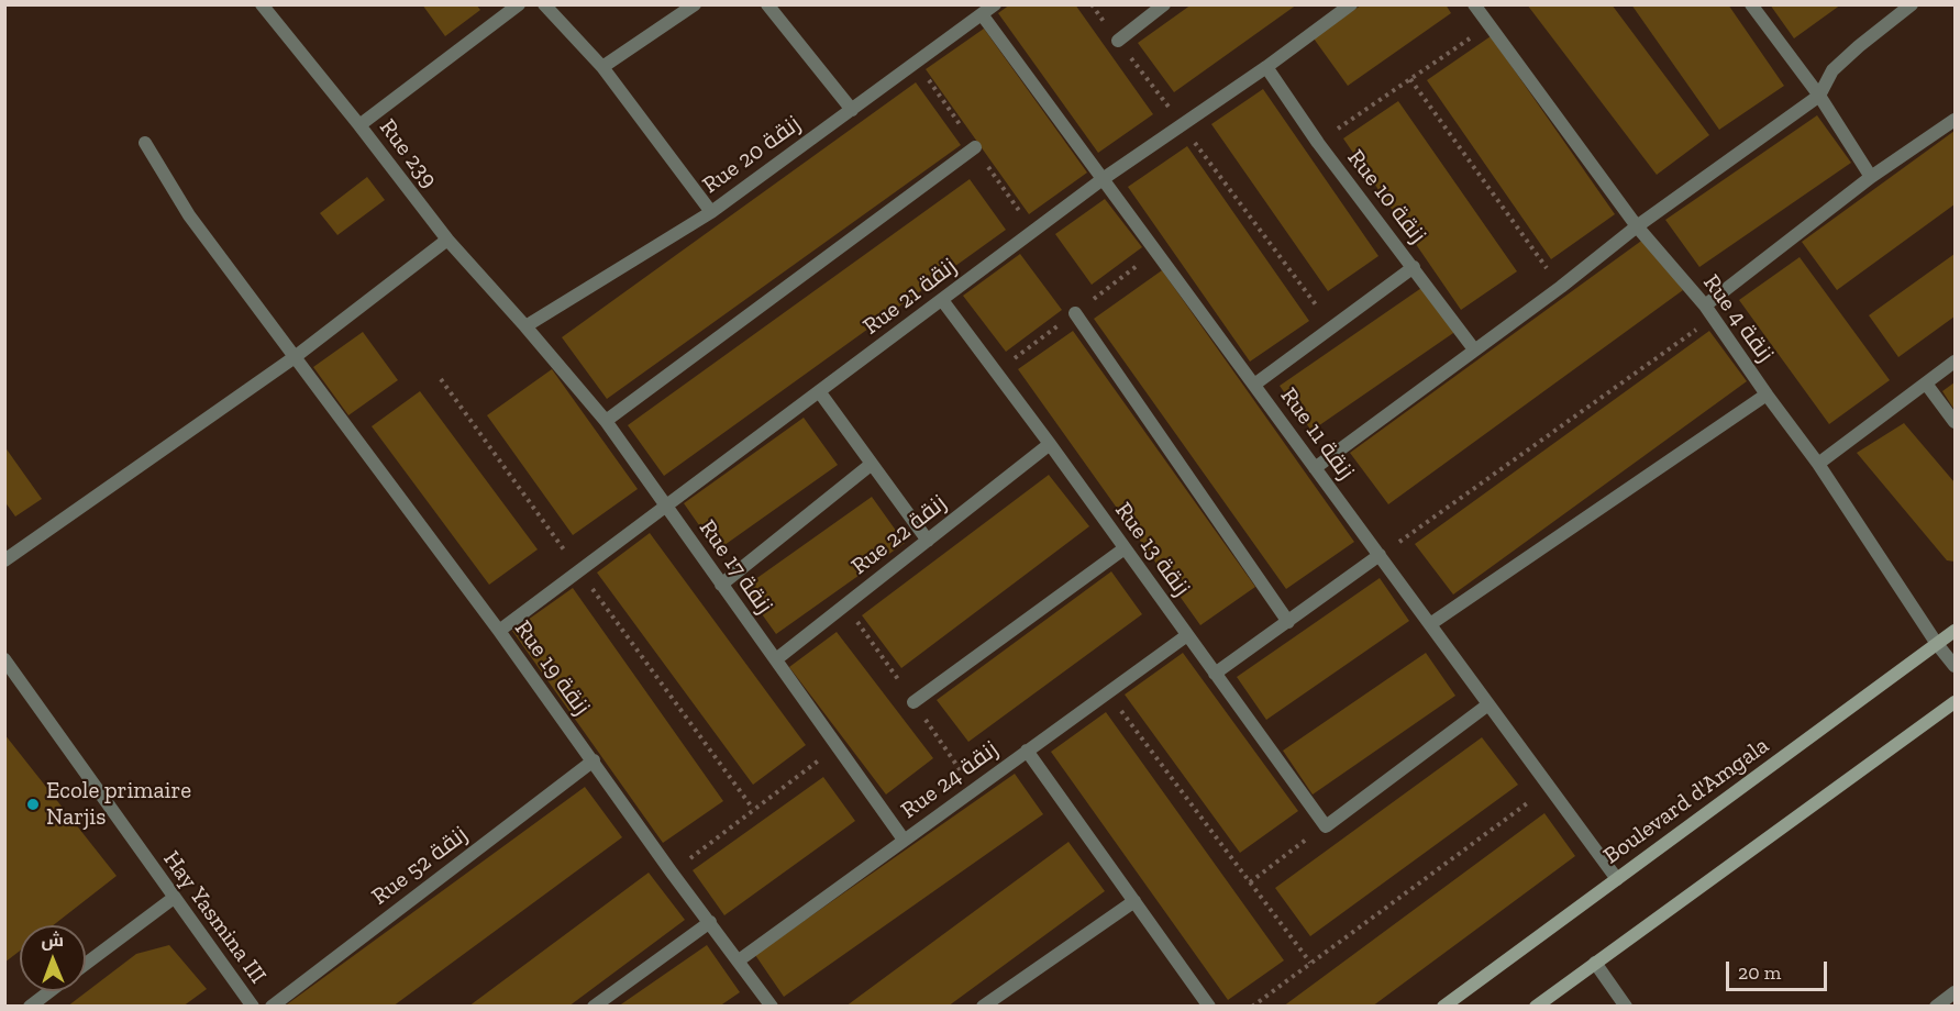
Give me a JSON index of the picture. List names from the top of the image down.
{
  "streets": {
    "street": [
      "Rue 239",
      "Rue 20 زنقة",
      "Rue 10 زنقة",
      "Rue 21 زنقة",
      "Rue 4 زنقة",
      "Rue 11 زنقة",
      "Rue 22 زنقة",
      "Rue 13 زنقة",
      "Rue 17 زنقة",
      "Rue 19 زنقة",
      "Rue 24 زنقة",
      "Boulevard d'Amgala",
      "Rue 52 زنقة",
      "Hay Yasmina III"
    ]
  },
  "crossings": [
    ["Rue 239", "Rue 20 زنقة"],
    ["Rue 239", "Rue 17 زنقة"],
    ["Rue 20 زنقة", "Rue 11 زنقة"],
    ["Rue 20 زنقة", "Rue 17 زنقة"],
    ["Rue 10 زنقة", "Rue 21 زنقة"],
    ["Rue 21 زنقة", "Rue 11 زنقة"],
    ["Rue 21 زنقة", "Rue 13 زنقة"],
    ["Rue 21 زنقة", "Rue 17 زنقة"],
    ["Rue 21 زنقة", "Rue 19 زنقة"],
    ["Rue 4 زنقة", "Boulevard d'Amgala"],
    ["Rue 11 زنقة", "Boulevard d'Amgala"],
    ["Rue 22 زنقة", "Rue 13 زنقة"],
    ["Rue 22 زنقة", "Rue 17 زنقة"],
    ["Rue 13 زنقة", "Rue 24 زنقة"],
    ["Rue 17 زنقة", "Rue 24 زنقة"],
    ["Rue 19 زنقة", "Rue 24 زنقة"],
    ["Rue 19 زنقة", "Rue 52 زنقة"]
  ],
  "places": ["Ecole primaire Narjis"],
  "scale_bar": "20 m",
  "north": "top"
}
